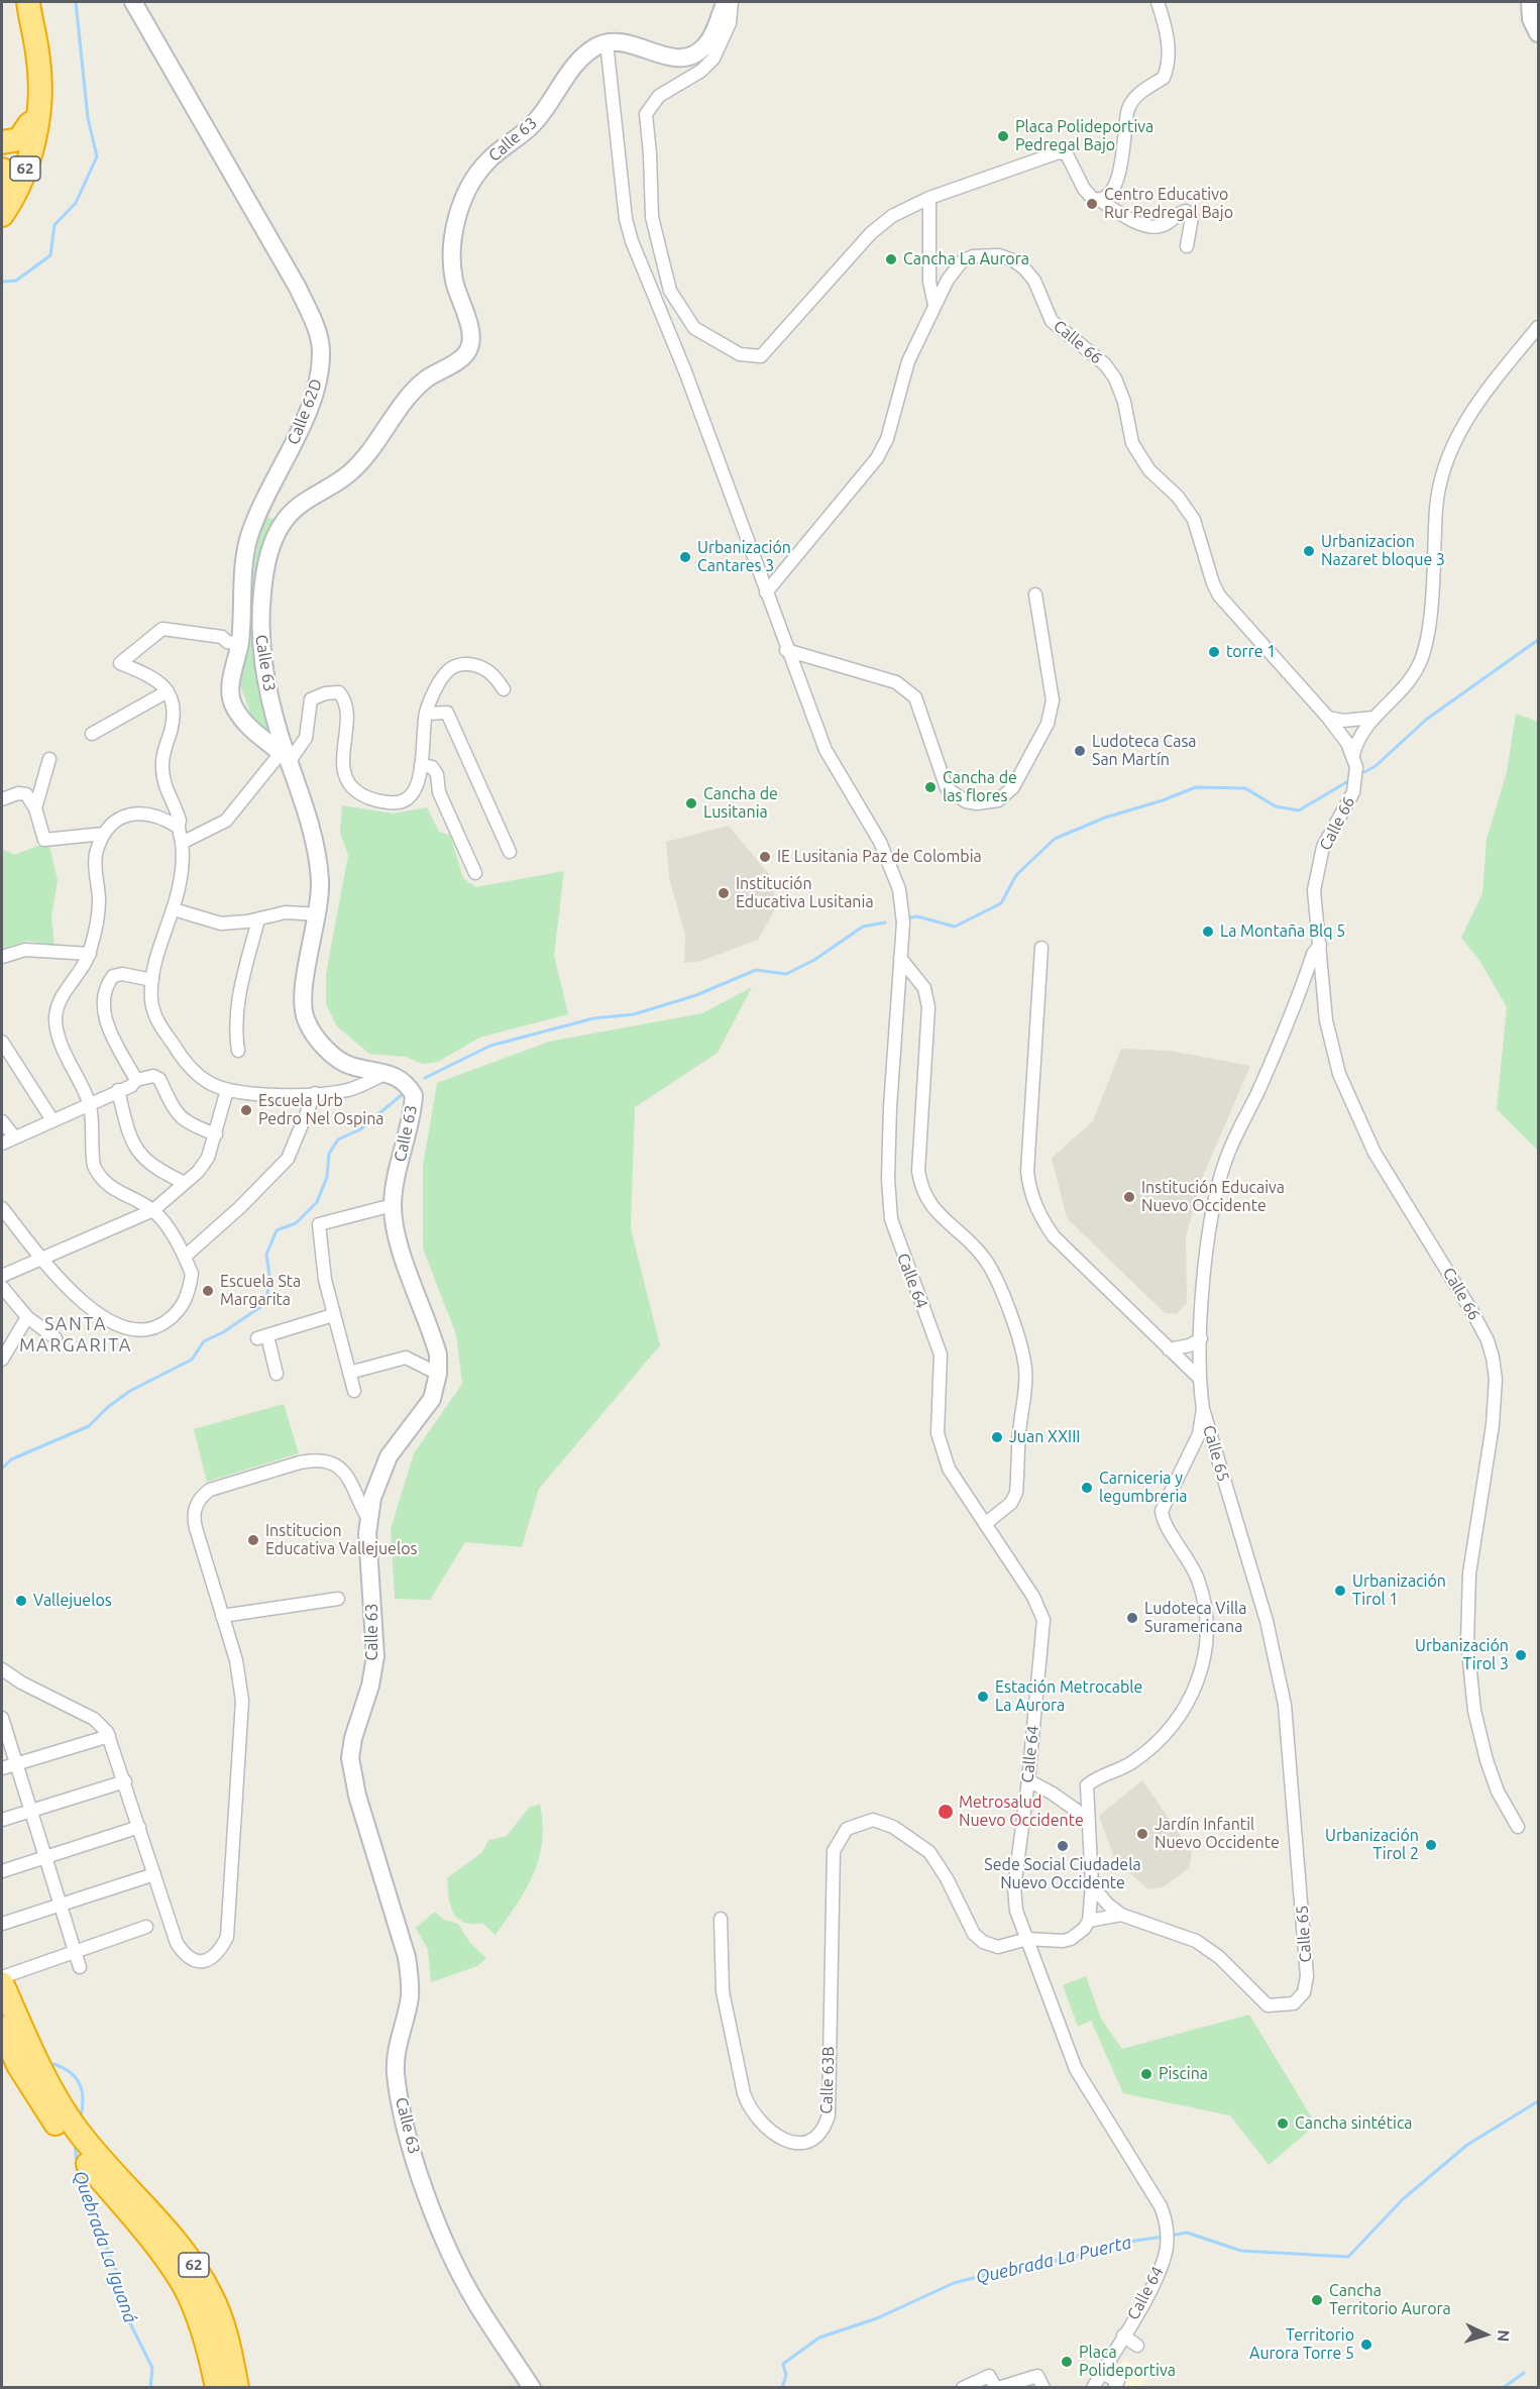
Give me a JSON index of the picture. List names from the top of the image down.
{
  "streets": {
    "highway": ["62"],
    "main road": ["Calle 63", "Calle 62D"],
    "street": [
      "Calle 66",
      "Calle 64",
      "Calle 65",
      "Calle 63B"
    ]
  },
  "crossings": [
    ["Calle 63", "Calle 62D"],
    ["Calle 63", "Calle 64"],
    ["Calle 66", "Calle 64"],
    ["Calle 66", "Calle 65"],
    ["Calle 64", "Calle 63B"]
  ],
  "districts": ["SANTA MARGARITA"],
  "water": ["Quebrada La Iguaná", "Quebrada La Puerta"],
  "places": [
    "Placa Polideportiva Pedregal Bajo",
    "Centro Educativo Rur Pedregal Bajo",
    "Cancha La Aurora",
    "Urbanizacion Nazaret bloque 3",
    "Urbanización Cantares 3",
    "torre 1",
    "Ludoteca Casa San Martín",
    "Cancha de las flores",
    "Cancha de Lusitania",
    "IE Lusitania Paz de Colombia",
    "Institución Educativa Lusitania",
    "La Montaña Blq 5",
    "Escuela Urb Pedro Nel Ospina",
    "Institución Educaiva Nuevo Occidente",
    "Escuela Sta Margarita",
    "Juan XXIII",
    "Carniceria y legumbreria",
    "Institucion Educativa Vallejuelos",
    "Urbanización Tirol 1",
    "Vallejuelos",
    "Ludoteca Villa Suramericana",
    "Urbanización Tirol 3",
    "Estación Metrocable La Aurora",
    "Metrosalud Nuevo Occidente",
    "Jardín Infantil Nuevo Occidente",
    "Urbanización Tirol 2",
    "Sede Social Ciudadela Nuevo Occidente",
    "Piscina",
    "Cancha sintética",
    "Cancha Territorio Aurora",
    "Territorio Aurora Torre 5",
    "Placa Polideportiva"
  ],
  "north": "right"
}
